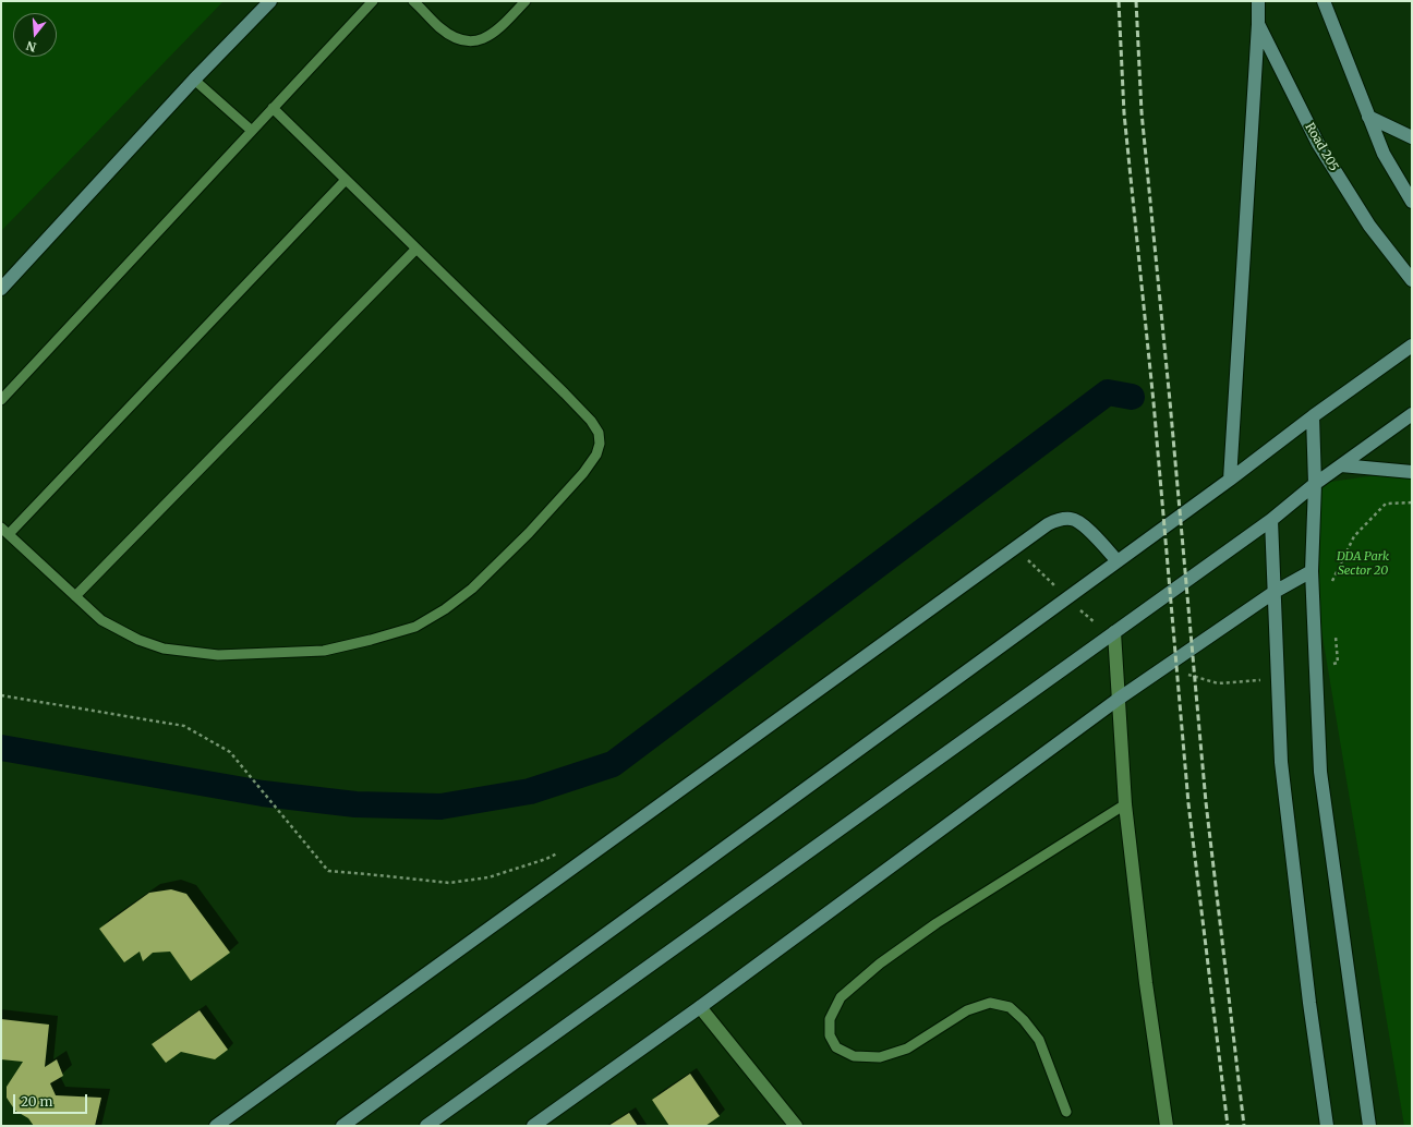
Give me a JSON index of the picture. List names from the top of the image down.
{
  "streets": {
    "street": ["Road 205"]
  },
  "parks": ["DDA Park Sector 20"],
  "scale_bar": "20 m",
  "north": "bottom"
}
